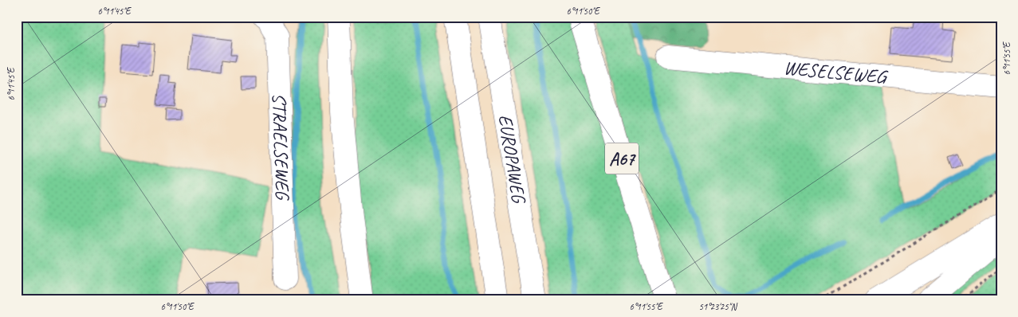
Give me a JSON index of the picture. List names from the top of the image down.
{
  "streets": {
    "main road": [
      "WESELSEWEG",
      "STRAELSEWEG",
      "EUROPAWEG",
      "A67"
    ]
  },
  "coordinates": [
    "6°11'45\"E",
    "6°11'50\"E",
    "6°11'55\"E",
    "51°23'25\"N"
  ]
}
